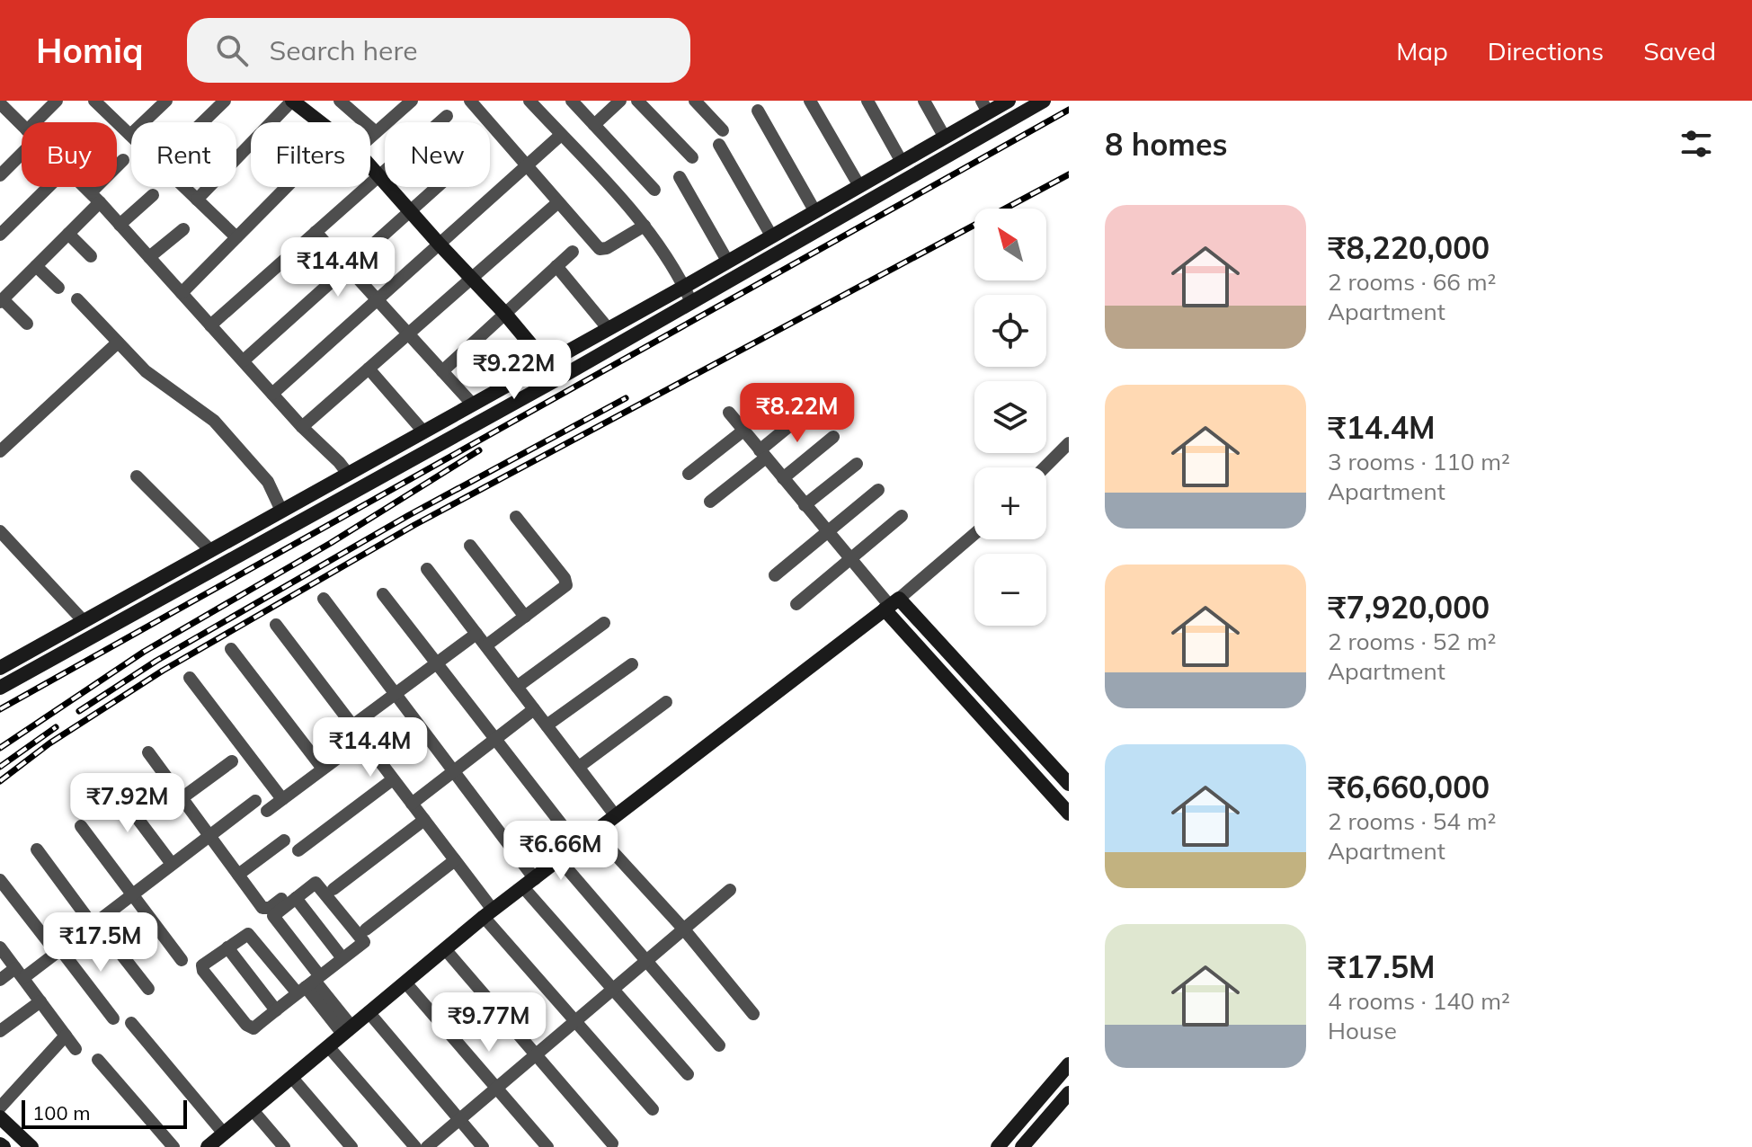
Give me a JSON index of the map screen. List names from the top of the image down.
{
  "scale_bar": "100 m",
  "north": "top left",
  "page": {
    "header": "Homiq",
    "search": "Search here",
    "nav": ["Map", "Directions", "Saved"],
    "heading": "8 homes",
    "chip": [
      "Buy",
      "Rent",
      "Filters",
      "New"
    ],
    "list": [
      {
        "name": "₹8,220,000",
        "note": "2 rooms · 66 m² · Apartment"
      },
      {
        "name": "₹14.4M",
        "note": "3 rooms · 110 m² · Apartment"
      },
      {
        "name": "₹7,920,000",
        "note": "2 rooms · 52 m² · Apartment"
      },
      {
        "name": "₹6,660,000",
        "note": "2 rooms · 54 m² · Apartment"
      },
      {
        "name": "₹17.5M",
        "note": "4 rooms · 140 m² · House"
      }
    ],
    "map_buttons": ["+", "−"],
    "price": [
      "₹14.4M",
      "₹9.22M",
      "₹8.22M",
      "₹14.4M",
      "₹7.92M",
      "₹6.66M",
      "₹17.5M",
      "₹9.77M"
    ],
    "scale": "100 m"
  }
}
